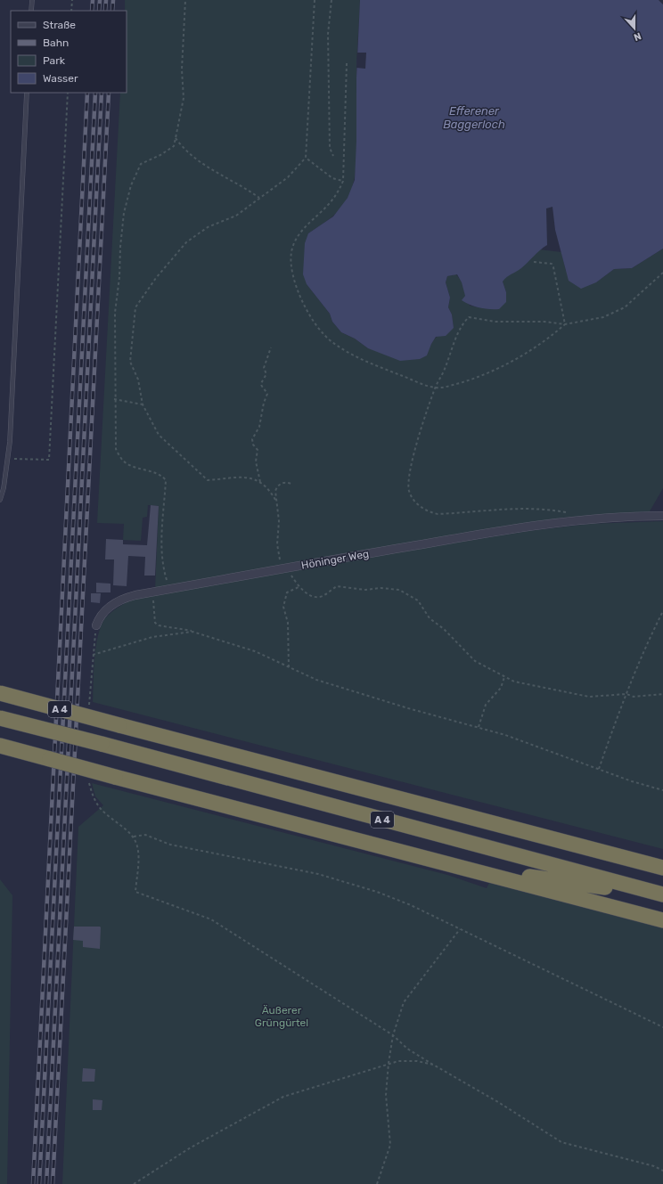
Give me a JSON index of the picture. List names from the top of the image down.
{
  "streets": {
    "highway": ["A 4"],
    "street": ["Höninger Weg"]
  },
  "water": ["Efferener Baggerloch"],
  "parks": ["Äußerer Grüngürtel"],
  "legend": [
    "Straße",
    "Bahn",
    "Park",
    "Wasser"
  ],
  "north": "bottom"
}
